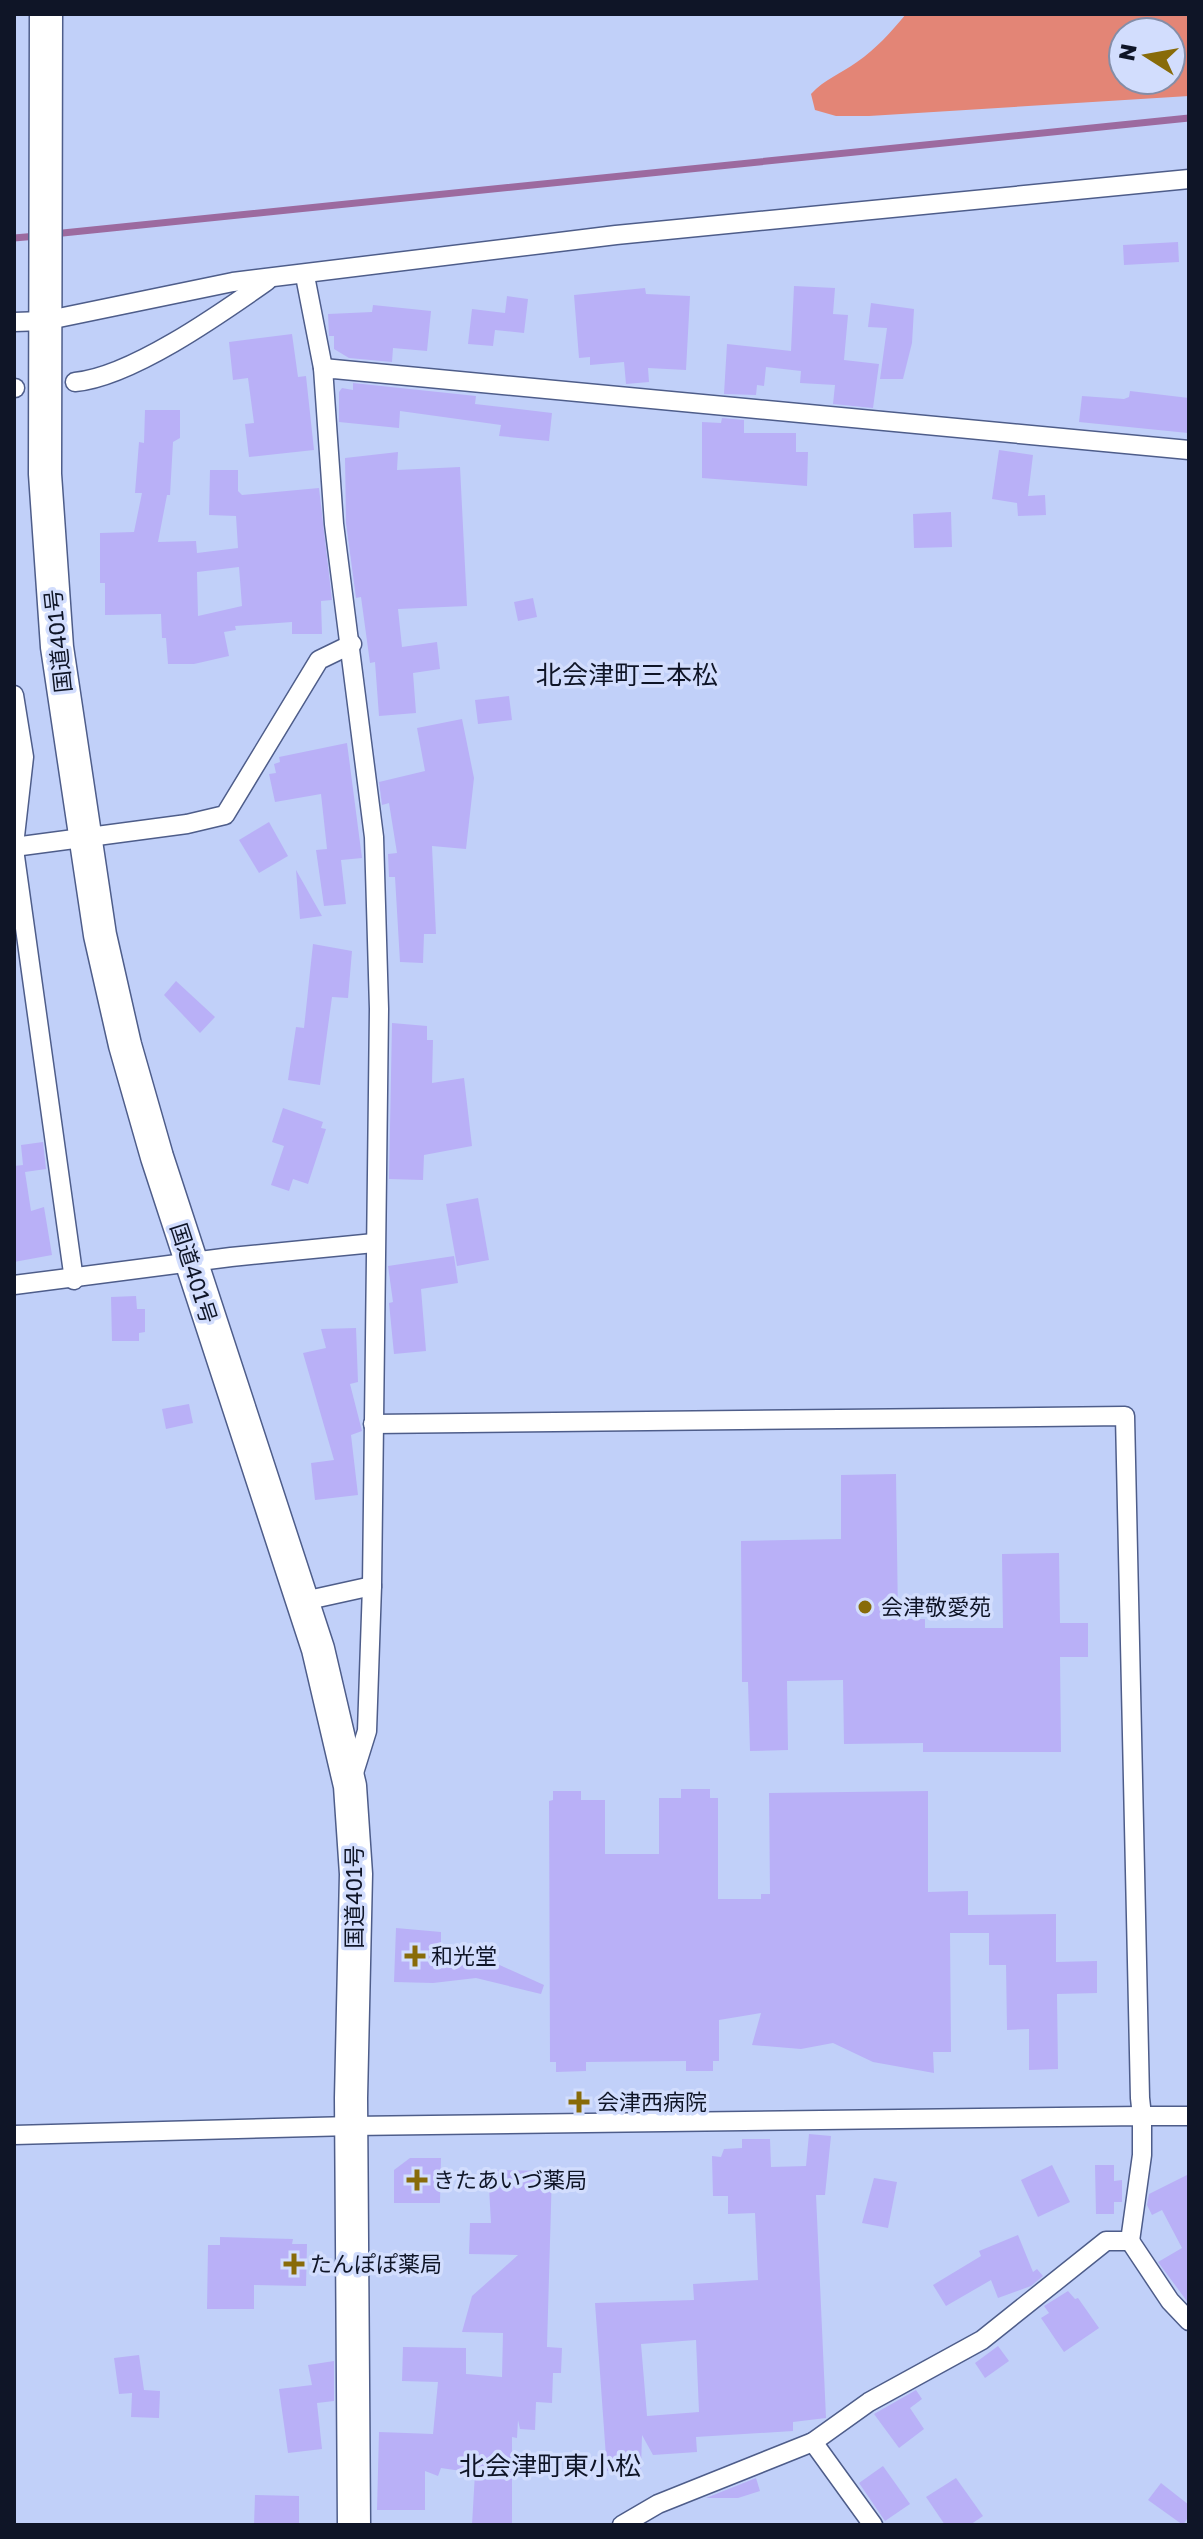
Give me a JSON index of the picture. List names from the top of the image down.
{
  "streets": {
    "highway": ["国道401号"]
  },
  "districts": ["北会津町三本松", "北会津町東小松"],
  "places": {
    "other": ["会津敬愛苑"],
    "health": [
      "和光堂",
      "会津西病院",
      "きたあいづ薬局",
      "たんぽぽ薬局"
    ]
  },
  "north": "left"
}
